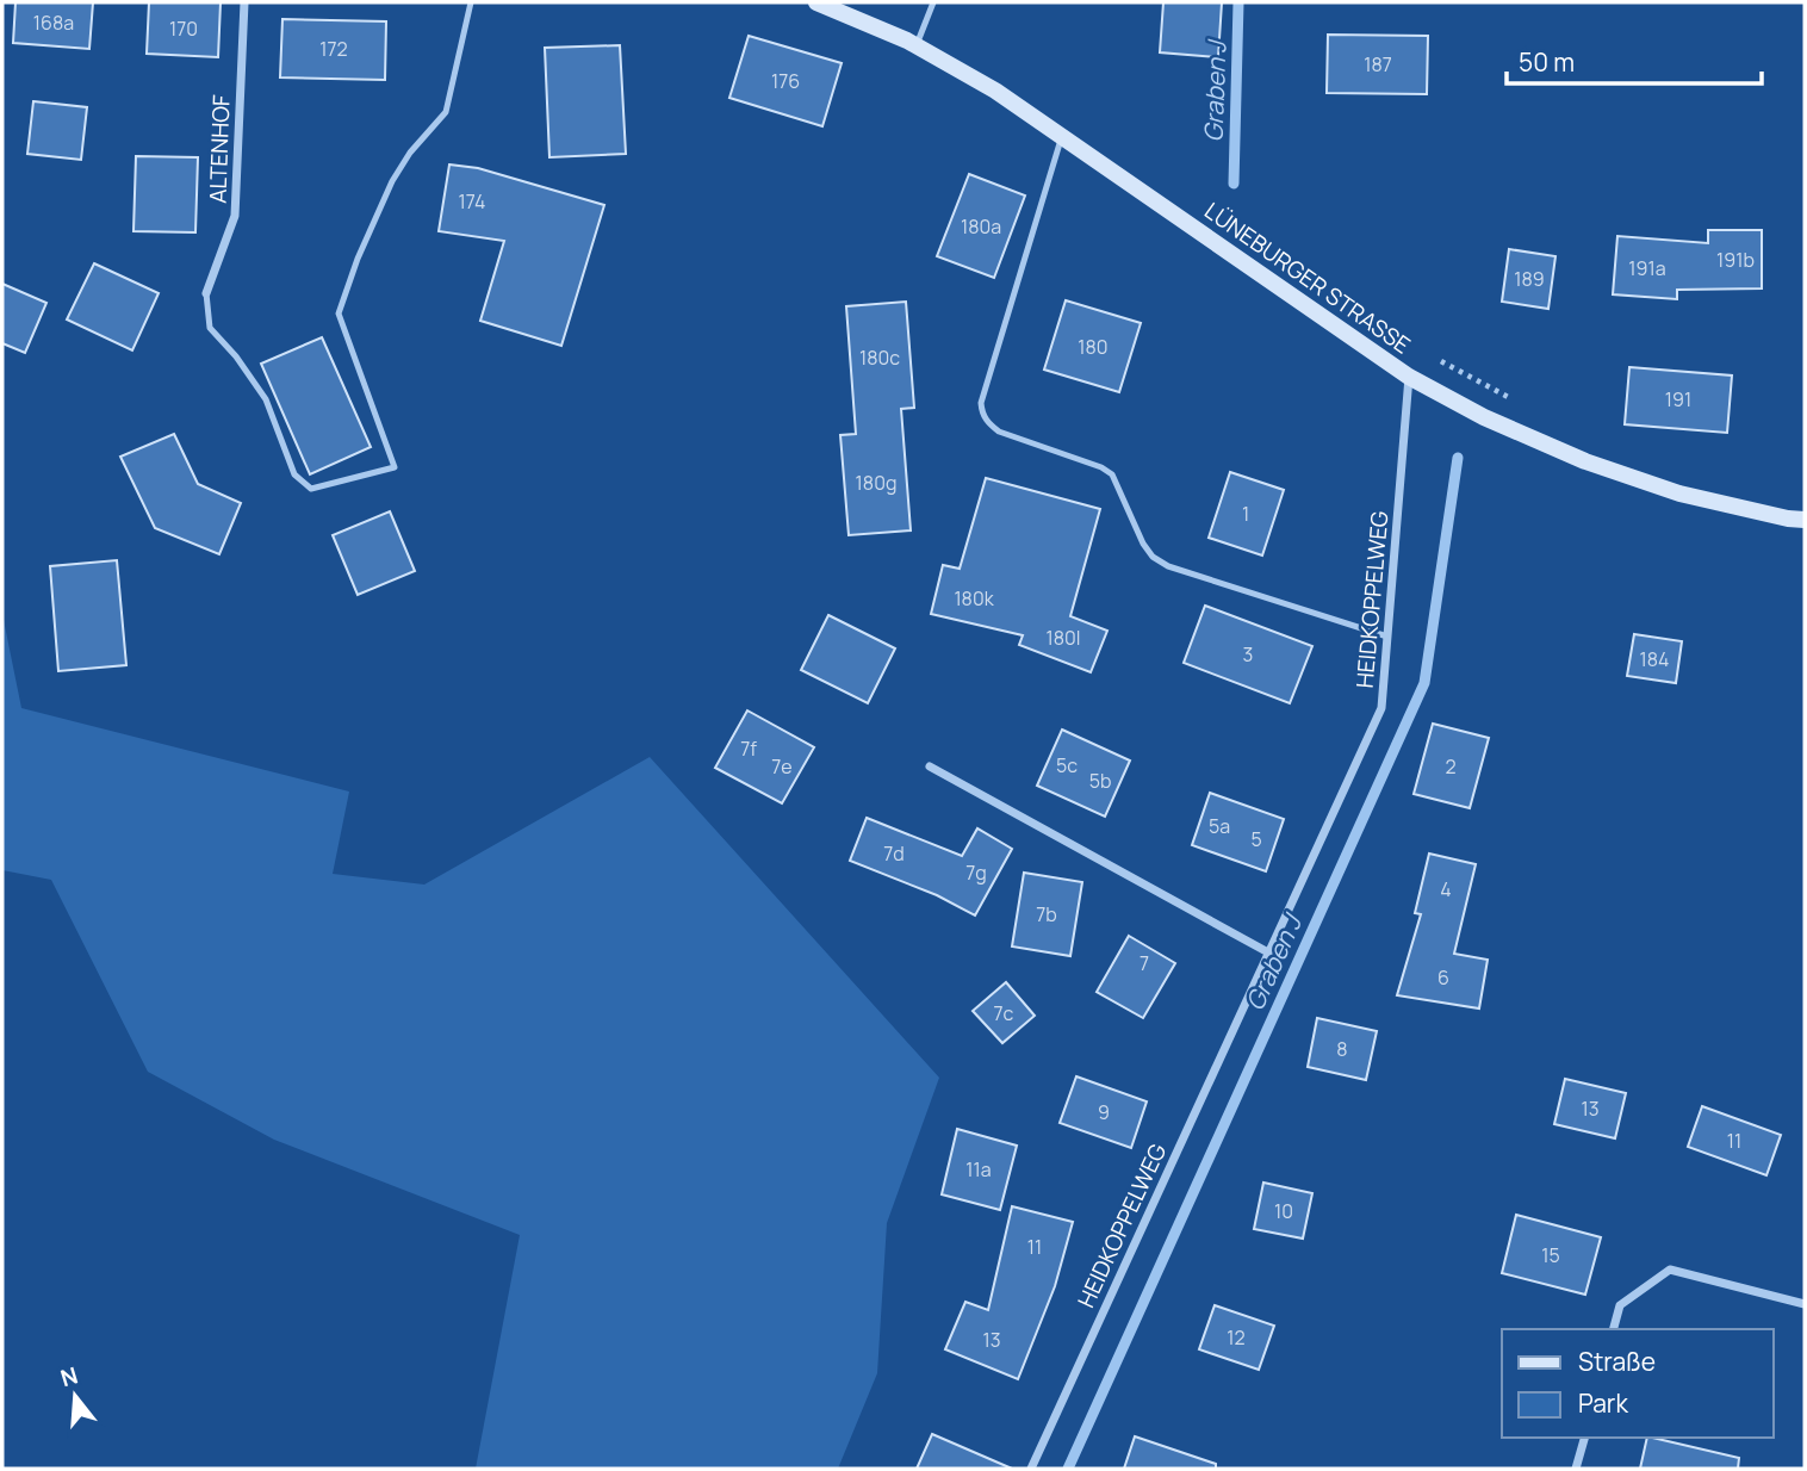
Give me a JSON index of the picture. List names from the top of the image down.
{
  "streets": {
    "main road": ["LÜNEBURGER STRASSE"],
    "street": ["ALTENHOF", "HEIDKOPPELWEG"]
  },
  "crossings": [
    ["LÜNEBURGER STRASSE", "HEIDKOPPELWEG"]
  ],
  "water": ["Graben J"],
  "house_numbers": [
    "168a",
    "170",
    "172",
    "187",
    "176",
    "174",
    "180a",
    "191b",
    "191a",
    "189",
    "180",
    "180c",
    "191",
    "180g",
    "1",
    "180k",
    "180l",
    "3",
    "184",
    "7f",
    "5c",
    "7e",
    "2",
    "5b",
    "5a",
    "5",
    "7d",
    "7g",
    "4",
    "7b",
    "7",
    "6",
    "7c",
    "8",
    "13",
    "9",
    "11",
    "11a",
    "10",
    "11",
    "15",
    "12",
    "13"
  ],
  "legend": ["Straße", "Park"],
  "scale_bar": "50 m",
  "north": "top"
}
